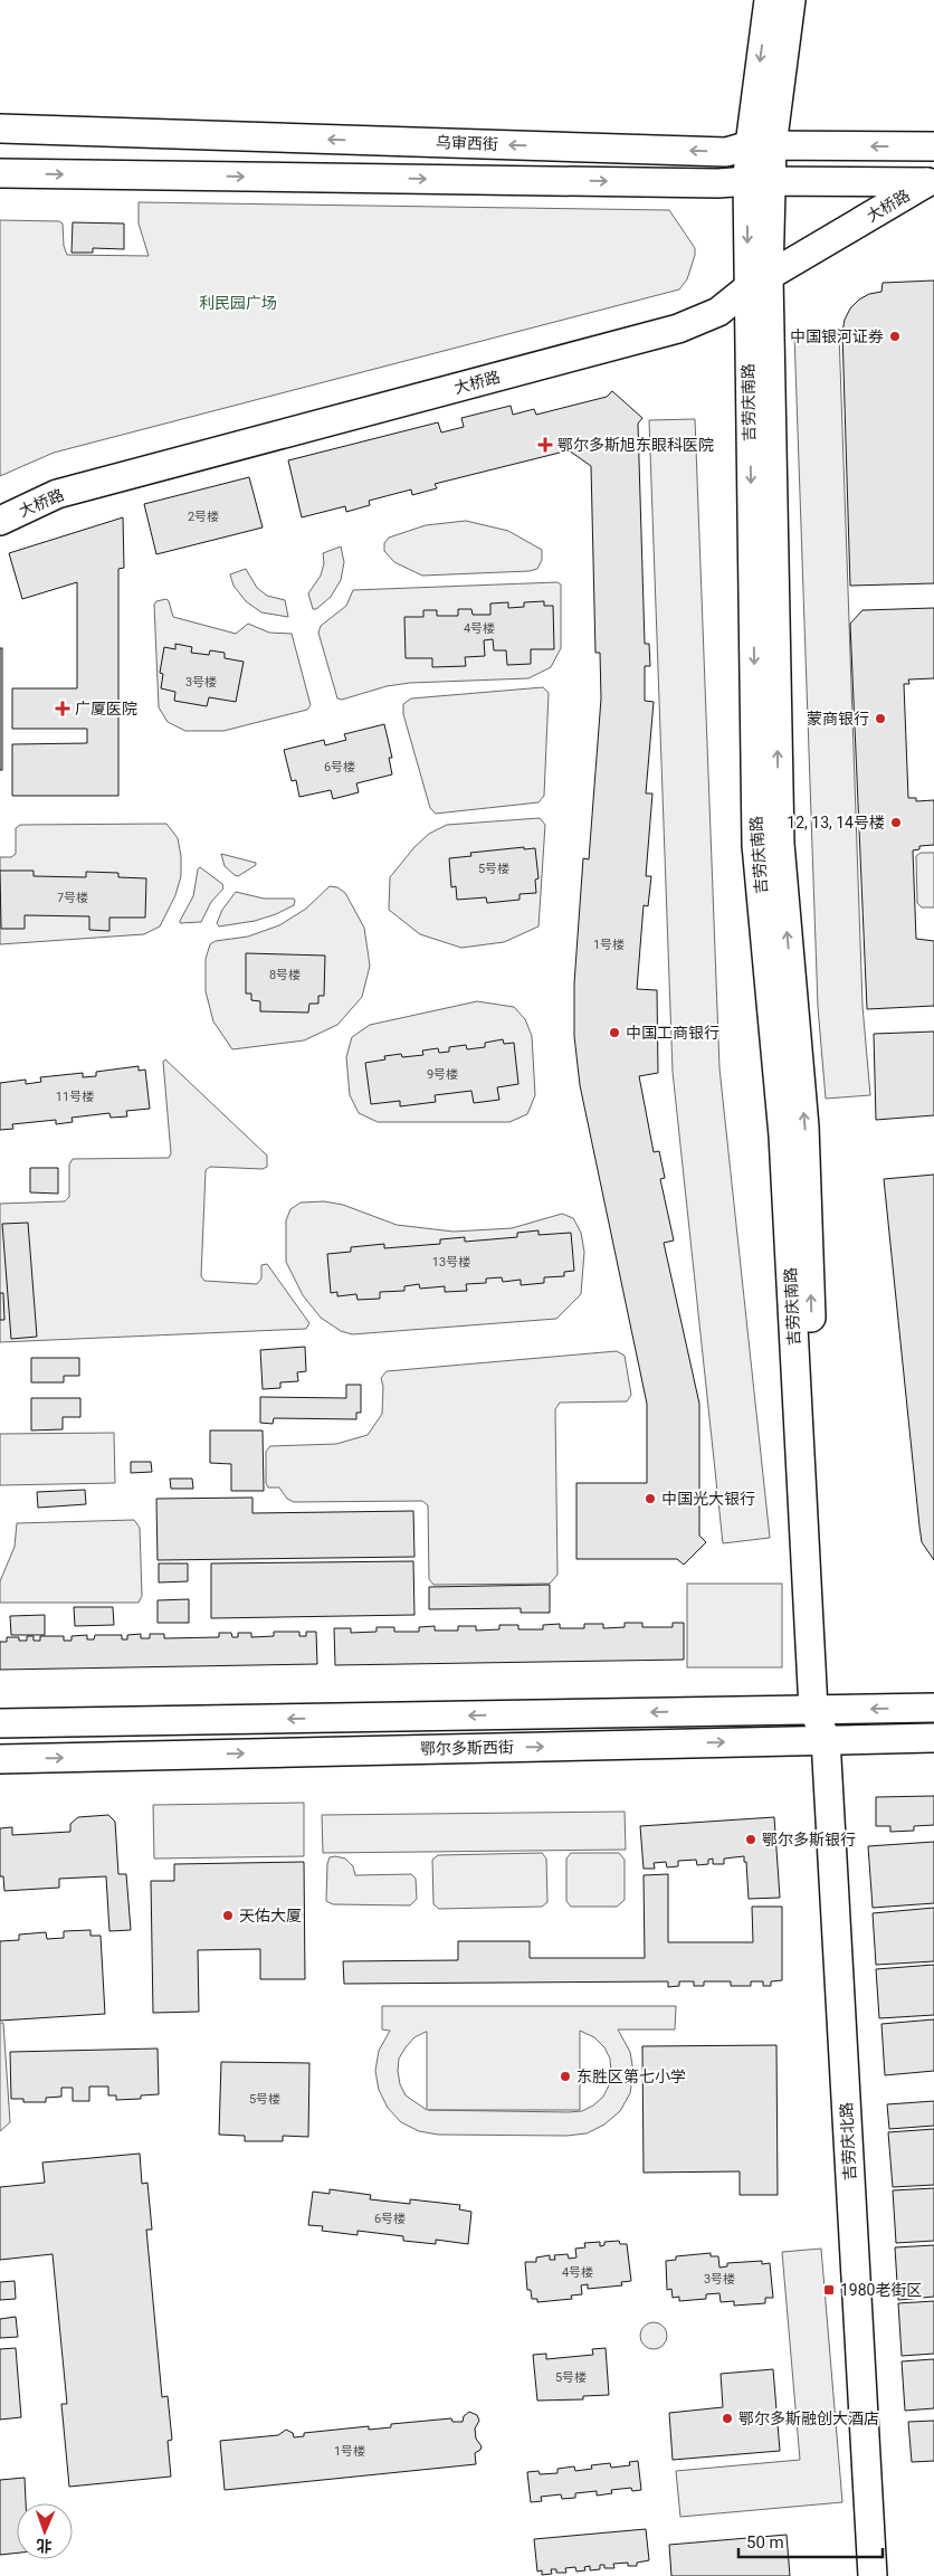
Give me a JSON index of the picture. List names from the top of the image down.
{
  "streets": {
    "main road": [
      "乌审西街",
      "大桥路",
      "吉劳庆南路",
      "鄂尔多斯西街",
      "吉劳庆北路"
    ]
  },
  "crossings": [
    ["乌审西街", "吉劳庆南路"],
    ["大桥路", "吉劳庆南路"],
    ["吉劳庆南路", "鄂尔多斯西街"],
    ["吉劳庆南路", "吉劳庆北路"],
    ["鄂尔多斯西街", "吉劳庆北路"]
  ],
  "parks": ["利民园广场"],
  "places": {
    "other": [
      "中国银河证券",
      "蒙商银行",
      "12, 13, 14号楼",
      "中国工商银行",
      "中国光大银行",
      "鄂尔多斯银行",
      "天佑大厦",
      "东胜区第七小学",
      "鄂尔多斯融创大酒店"
    ],
    "health": ["鄂尔多斯旭东眼科医院", "广厦医院"],
    "transit": ["1980老街区"]
  },
  "house_numbers": [
    "2号楼",
    "4号楼",
    "3号楼",
    "6号楼",
    "5号楼",
    "7号楼",
    "1号楼",
    "8号楼",
    "9号楼",
    "11号楼",
    "13号楼",
    "5号楼",
    "6号楼",
    "4号楼",
    "3号楼",
    "5号楼",
    "1号楼"
  ],
  "scale_bar": "50 m",
  "north": "bottom"
}
